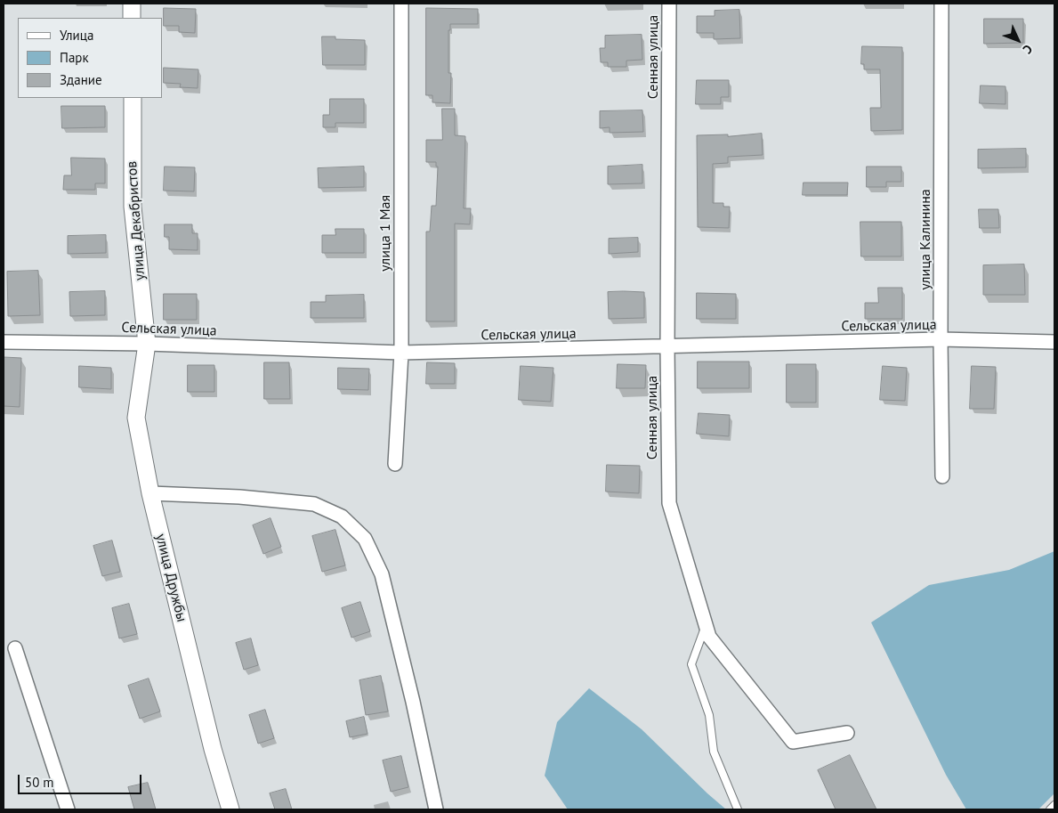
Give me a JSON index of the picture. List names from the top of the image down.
{
  "streets": {
    "street": [
      "Сенная улица",
      "улица Декабристов",
      "улица 1 Мая",
      "улица Калинина",
      "Сельская улица",
      "улица Дружбы"
    ]
  },
  "crossings": [
    ["Сенная улица", "Сельская улица"],
    ["улица Декабристов", "Сельская улица"],
    ["улица Декабристов", "улица Дружбы"],
    ["улица 1 Мая", "Сельская улица"],
    ["улица Калинина", "Сельская улица"],
    ["Сельская улица", "улица Дружбы"]
  ],
  "legend": ["Улица", "Парк", "Здание"],
  "scale_bar": "50 m",
  "north": "bottom right"
}
